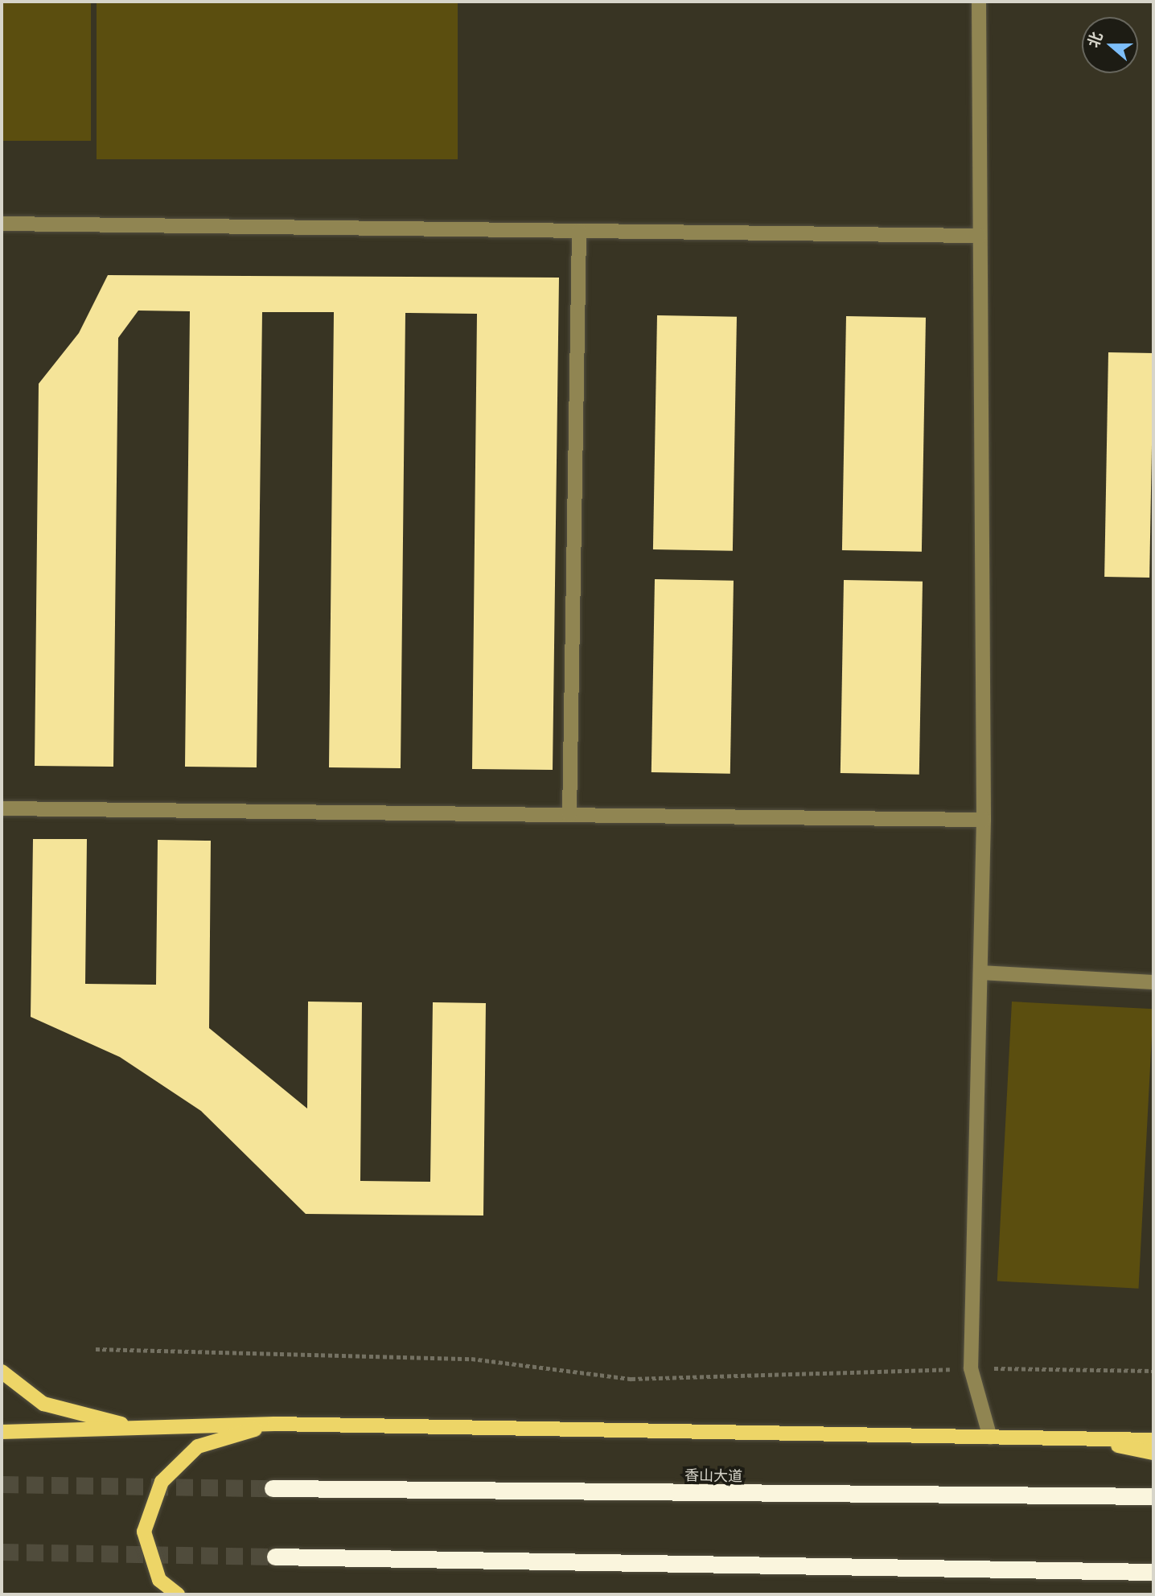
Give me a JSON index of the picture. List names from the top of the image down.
{
  "streets": {
    "highway": ["香山大道"]
  },
  "north": "left"
}
